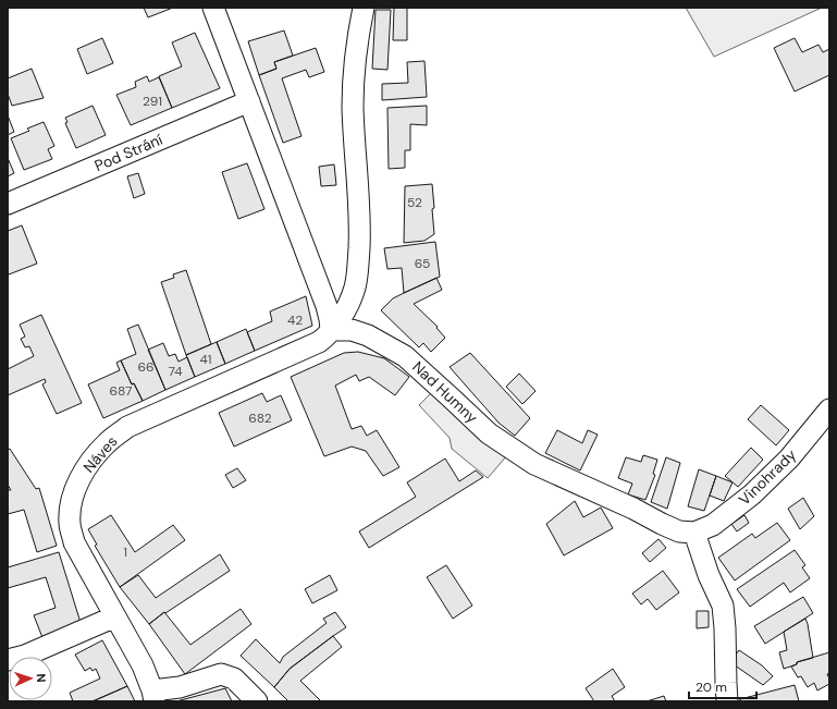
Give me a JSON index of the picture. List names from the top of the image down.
{
  "streets": {
    "street": [
      "Pod Strání",
      "Nad Humny",
      "Náves",
      "Vinohrady"
    ]
  },
  "crossings": [
    ["Nad Humny", "Náves"],
    ["Nad Humny", "Vinohrady"]
  ],
  "house_numbers": [
    "291",
    "52",
    "65",
    "42",
    "41",
    "66",
    "74",
    "687",
    "682",
    "1"
  ],
  "scale_bar": "20 m",
  "north": "right"
}
